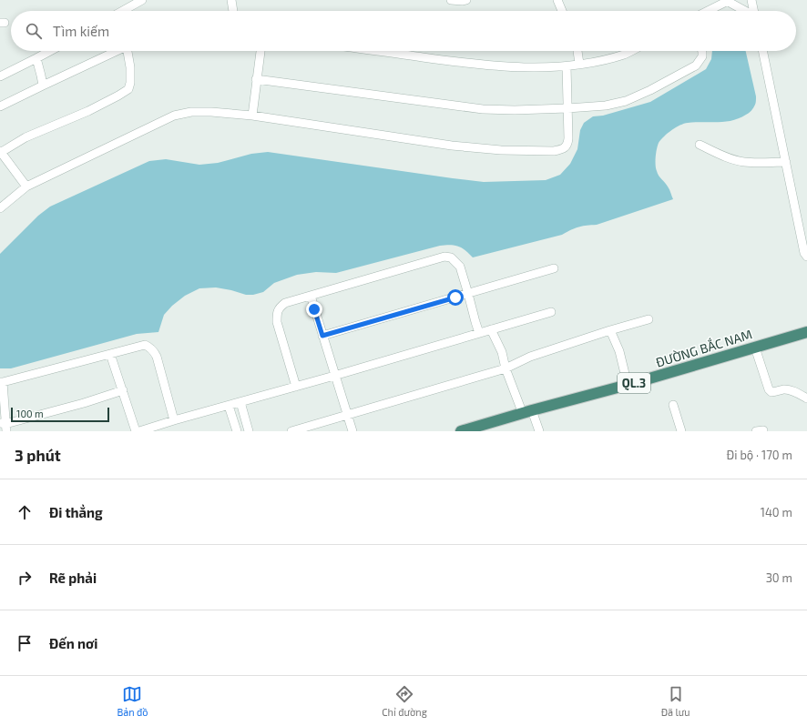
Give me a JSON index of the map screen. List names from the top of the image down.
{
  "streets": {
    "highway": ["ĐƯỜNG BẮC NAM", "QL.3"]
  },
  "scale_bar": "100 m",
  "page": {
    "search": "Tìm kiếm",
    "scale": "100 m",
    "heading": ["3 phút", "Đi bộ · 170 m"],
    "list": [
      ["Đi thẳng", "140 m"],
      ["Rẽ phải", "30 m"],
      "Đến nơi"
    ],
    "nav": ["Bản đồ", "Chỉ đường", "Đã lưu"]
  }
}
